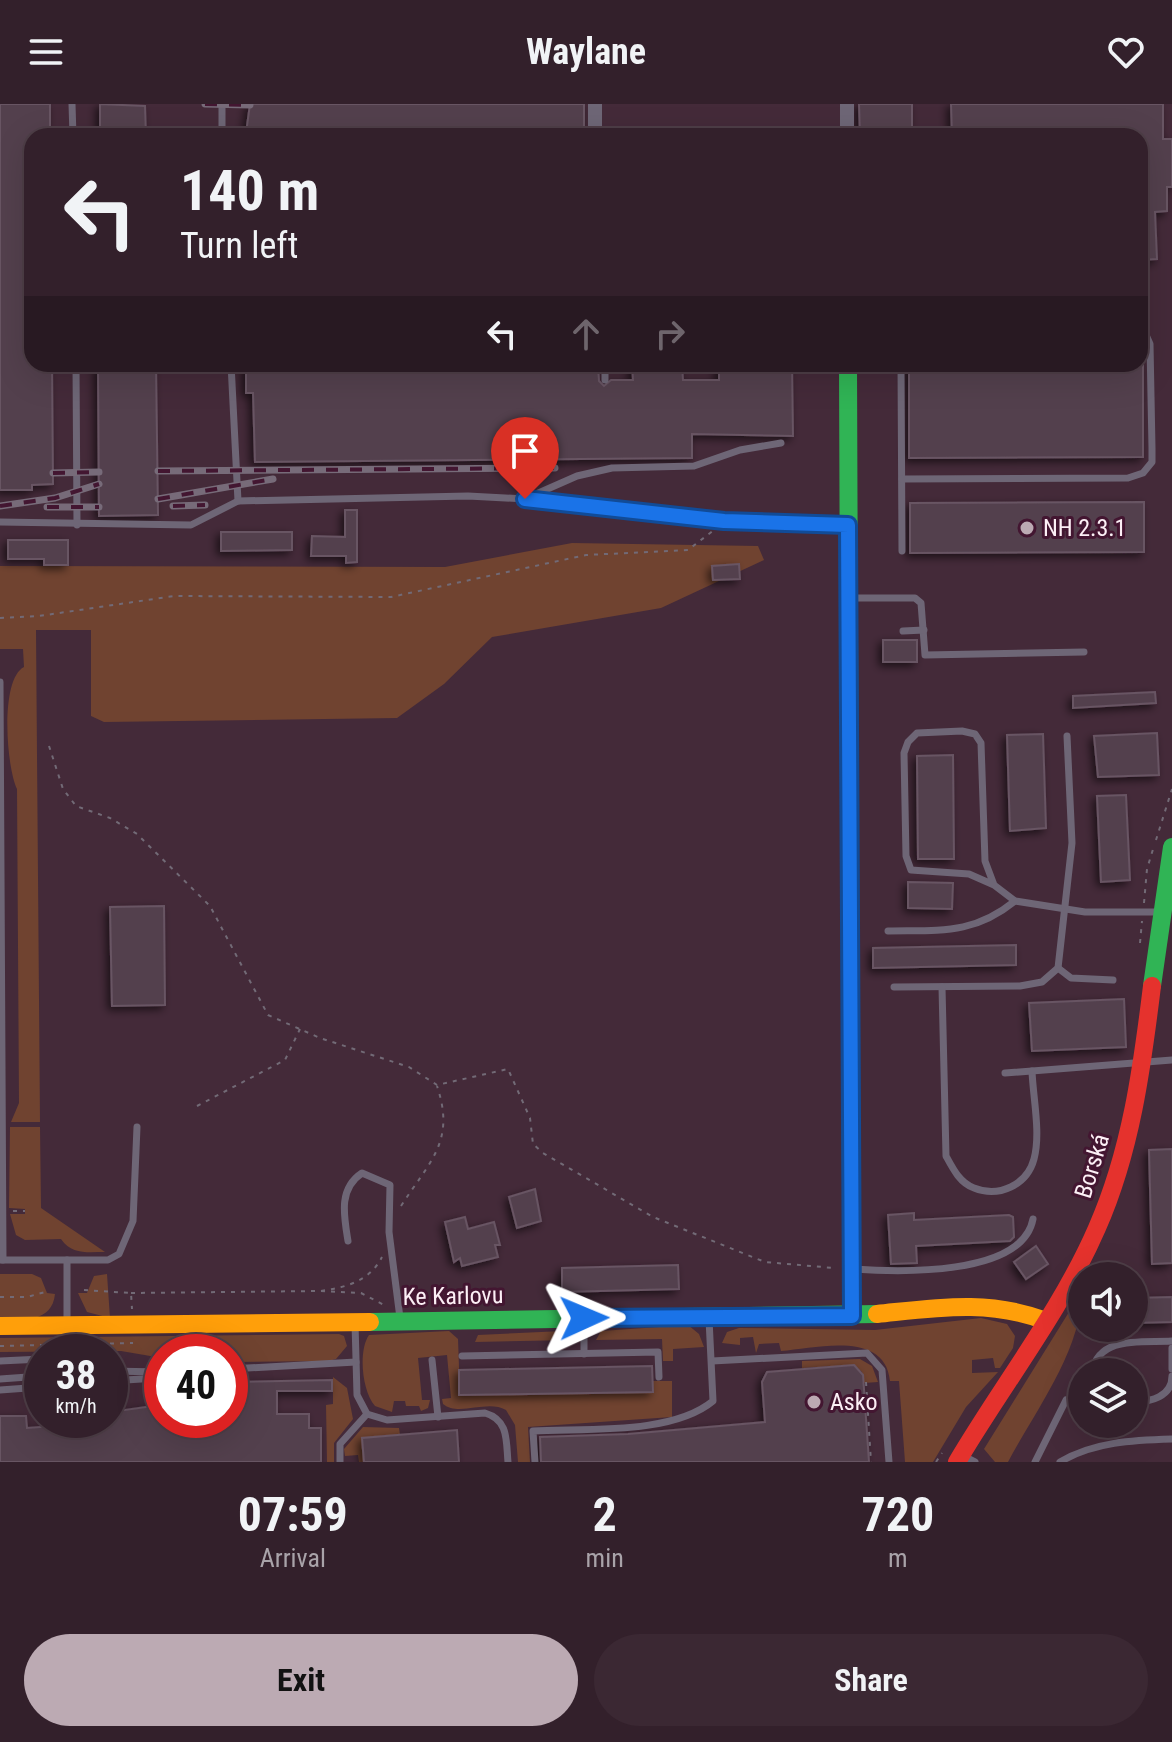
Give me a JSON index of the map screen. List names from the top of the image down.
{
  "streets": {
    "street": ["Borská", "Ke Karlovu"]
  },
  "crossings": [
    ["Borská", "Ke Karlovu"]
  ],
  "places": ["NH 2.3.1", "Asko"],
  "page": {
    "header": "Waylane",
    "turn": ["140 m", "Turn left"],
    "speed": "38 km/h",
    "limit": "40",
    "eta": [
      "07:59",
      "Arrival",
      "2",
      "min",
      "720",
      "m"
    ],
    "buttons": ["Exit", "Share"]
  }
}
